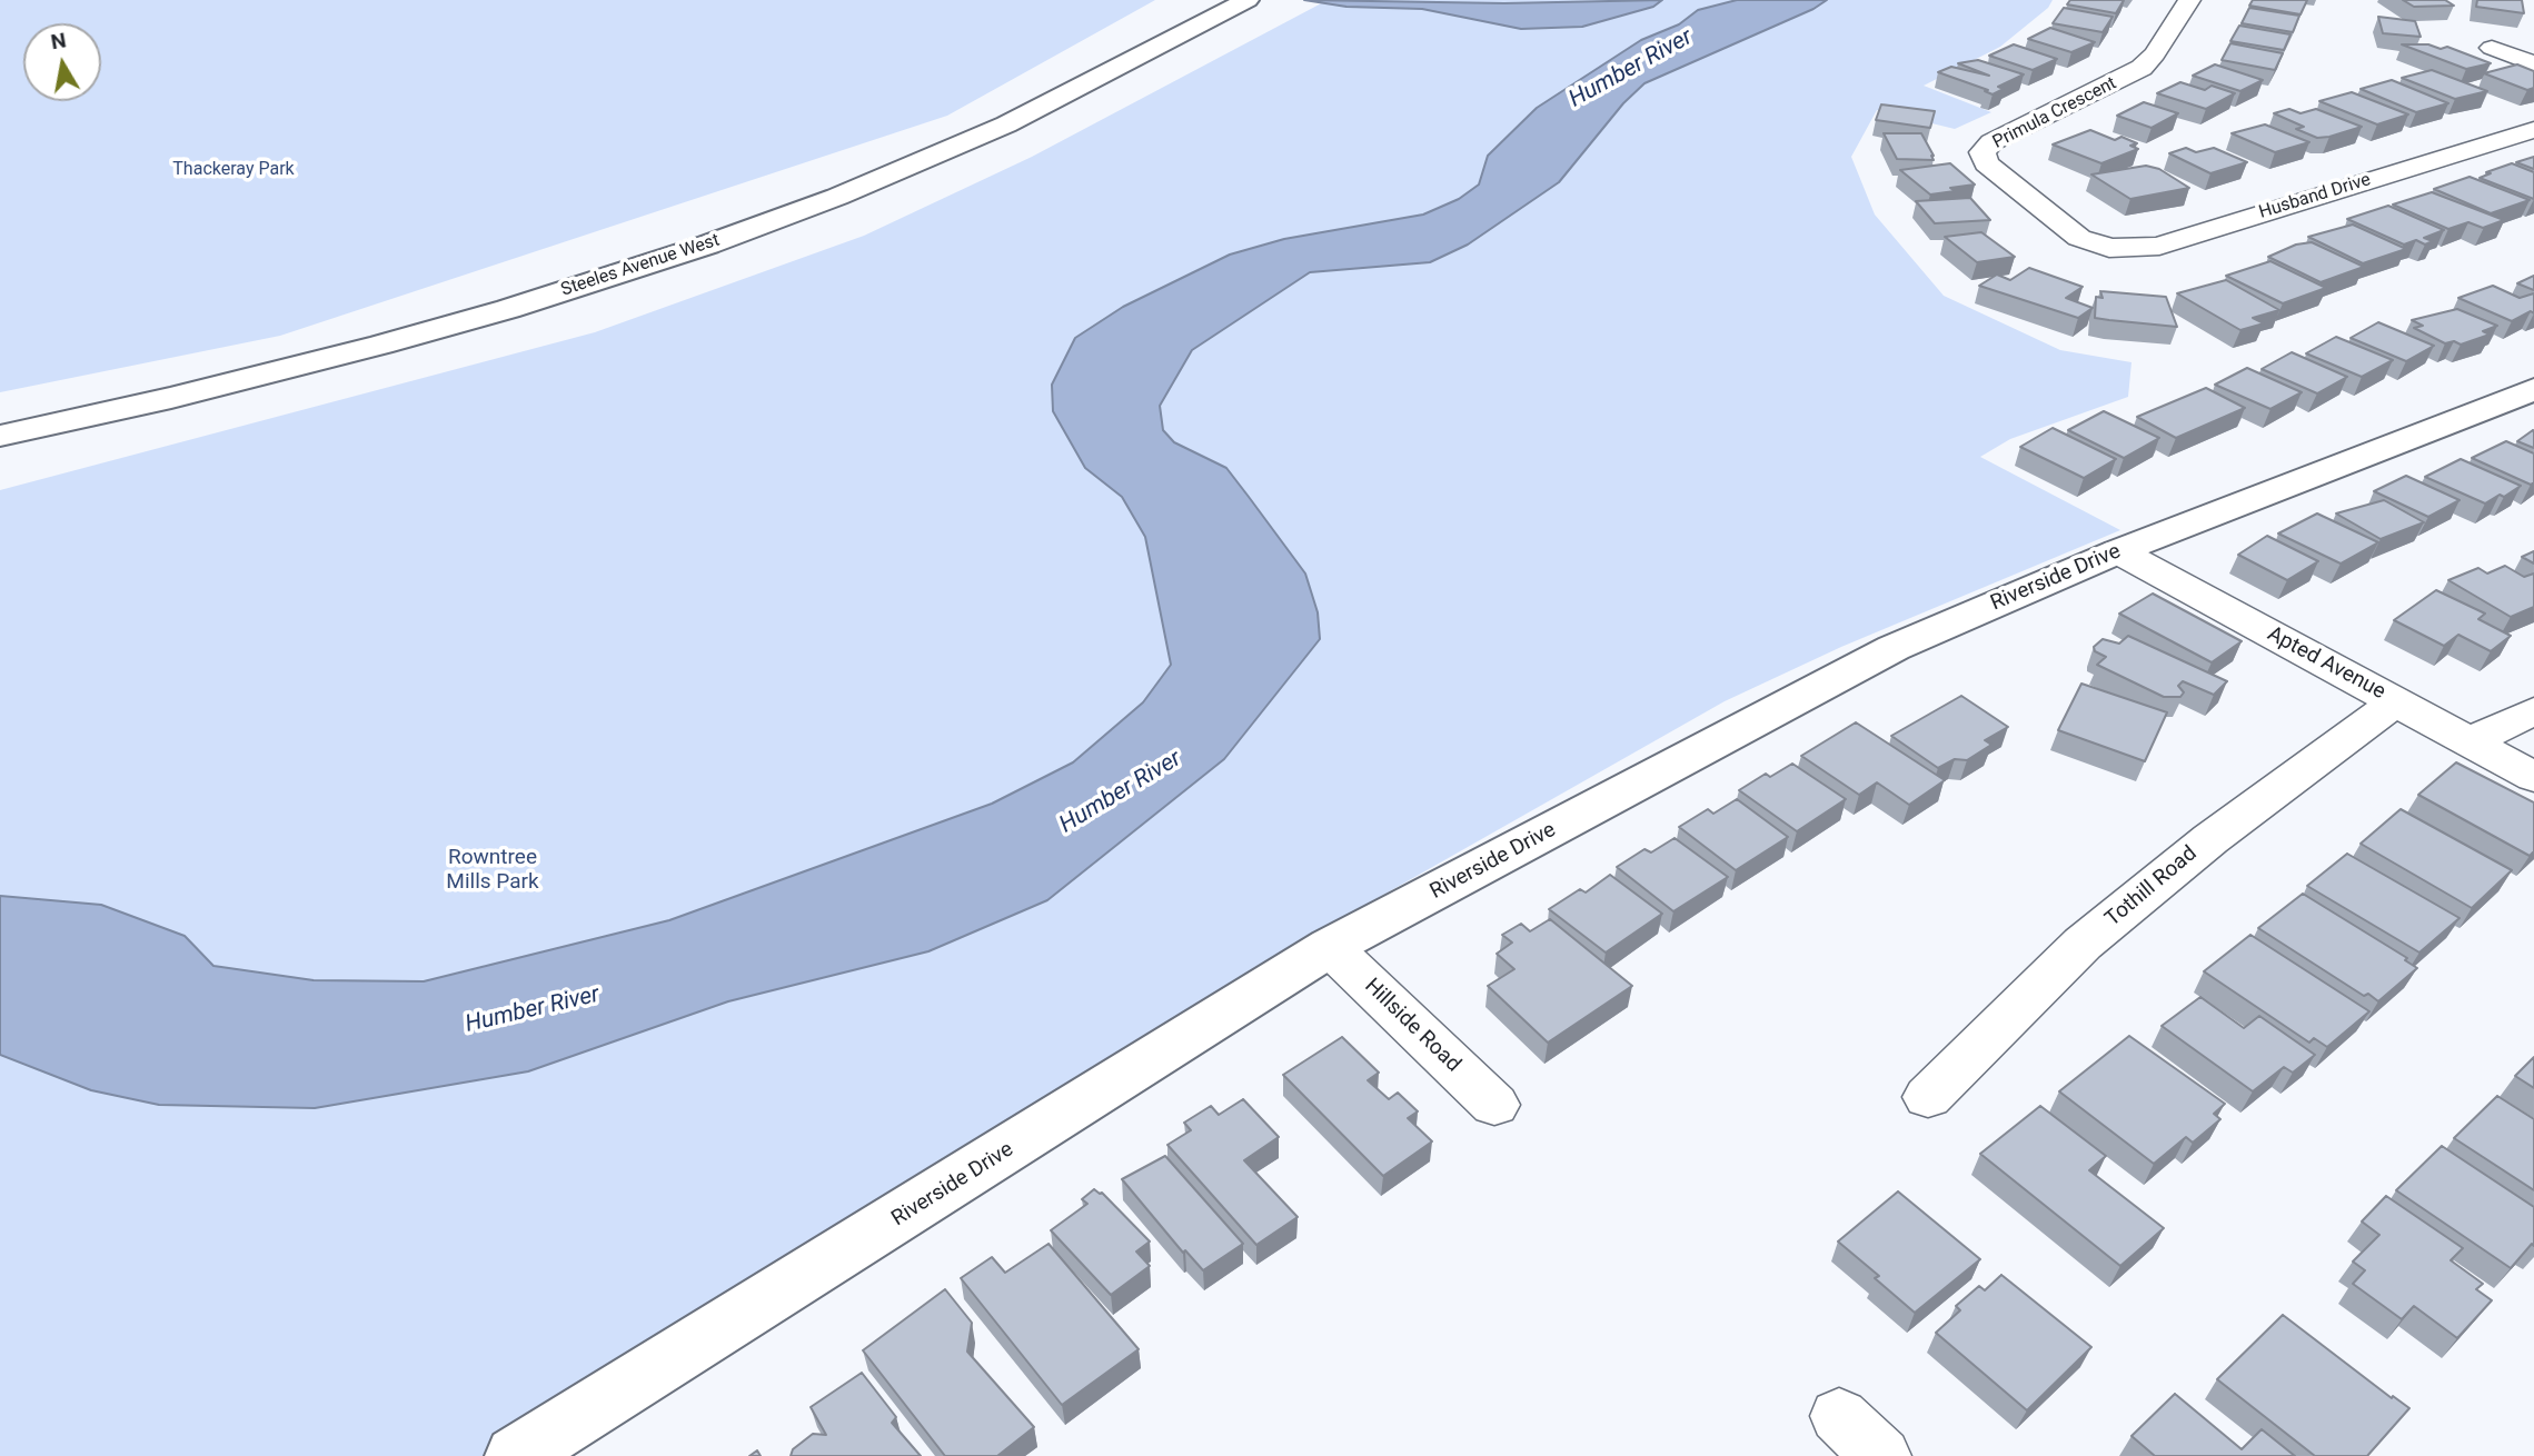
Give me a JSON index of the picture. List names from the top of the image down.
{
  "streets": {
    "street": [
      "Primula Crescent",
      "Husband Drive",
      "Steeles Avenue West",
      "Riverside Drive",
      "Apted Avenue",
      "Tothill Road",
      "Hillside Road"
    ]
  },
  "crossings": [
    ["Primula Crescent", "Husband Drive"],
    ["Riverside Drive", "Apted Avenue"],
    ["Riverside Drive", "Hillside Road"],
    ["Apted Avenue", "Tothill Road"]
  ],
  "water": ["Humber River"],
  "parks": ["Thackeray Park", "Rowntree Mills Park"],
  "north": "top"
}
